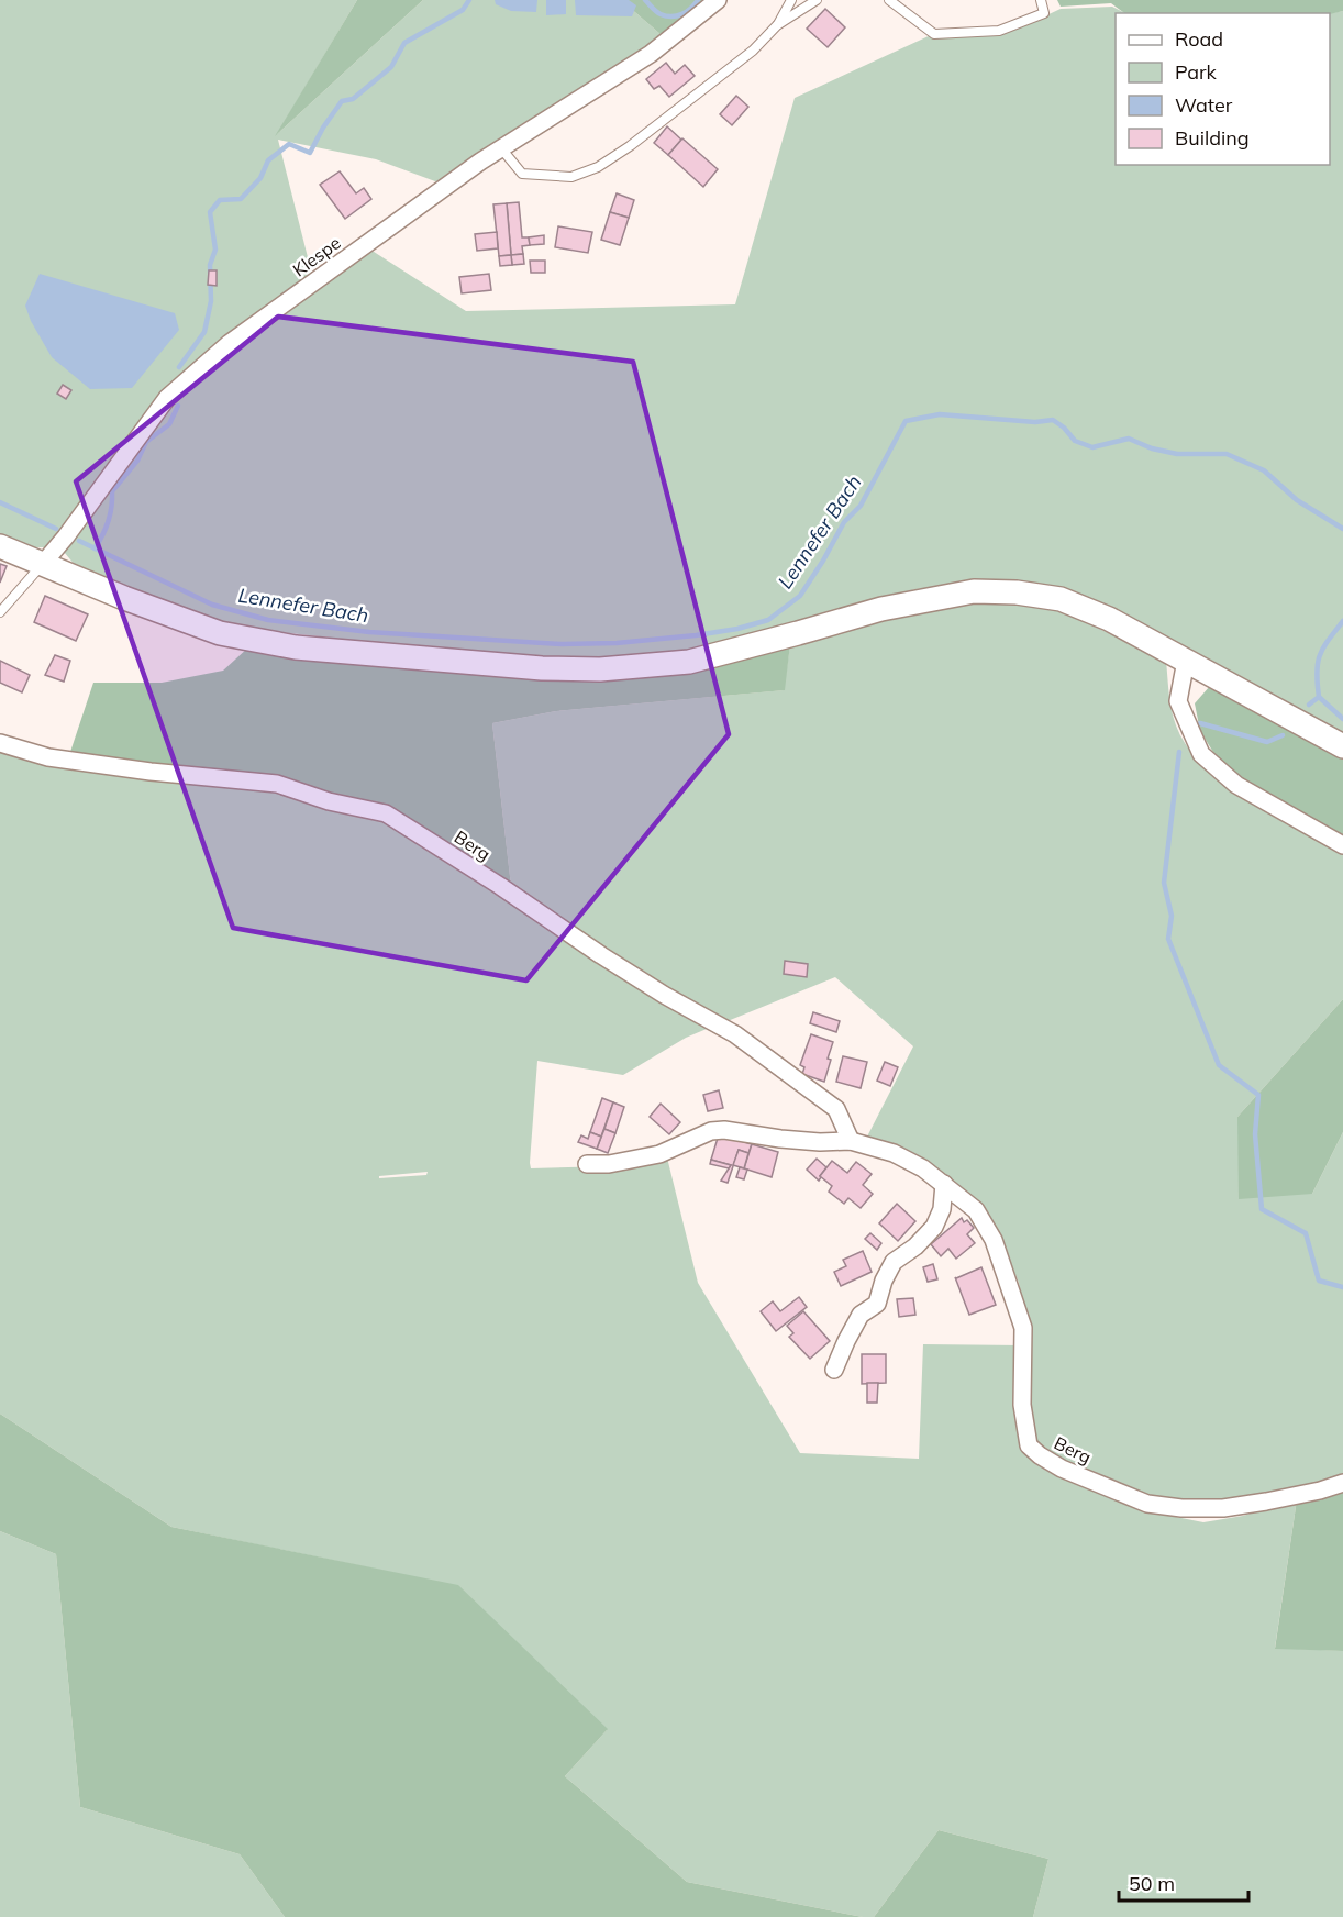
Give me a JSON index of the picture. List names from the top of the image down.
{
  "streets": {
    "street": ["Klespe", "Berg"]
  },
  "water": ["Lennefer Bach"],
  "legend": [
    "Road",
    "Park",
    "Water",
    "Building"
  ],
  "scale_bar": "50 m"
}
